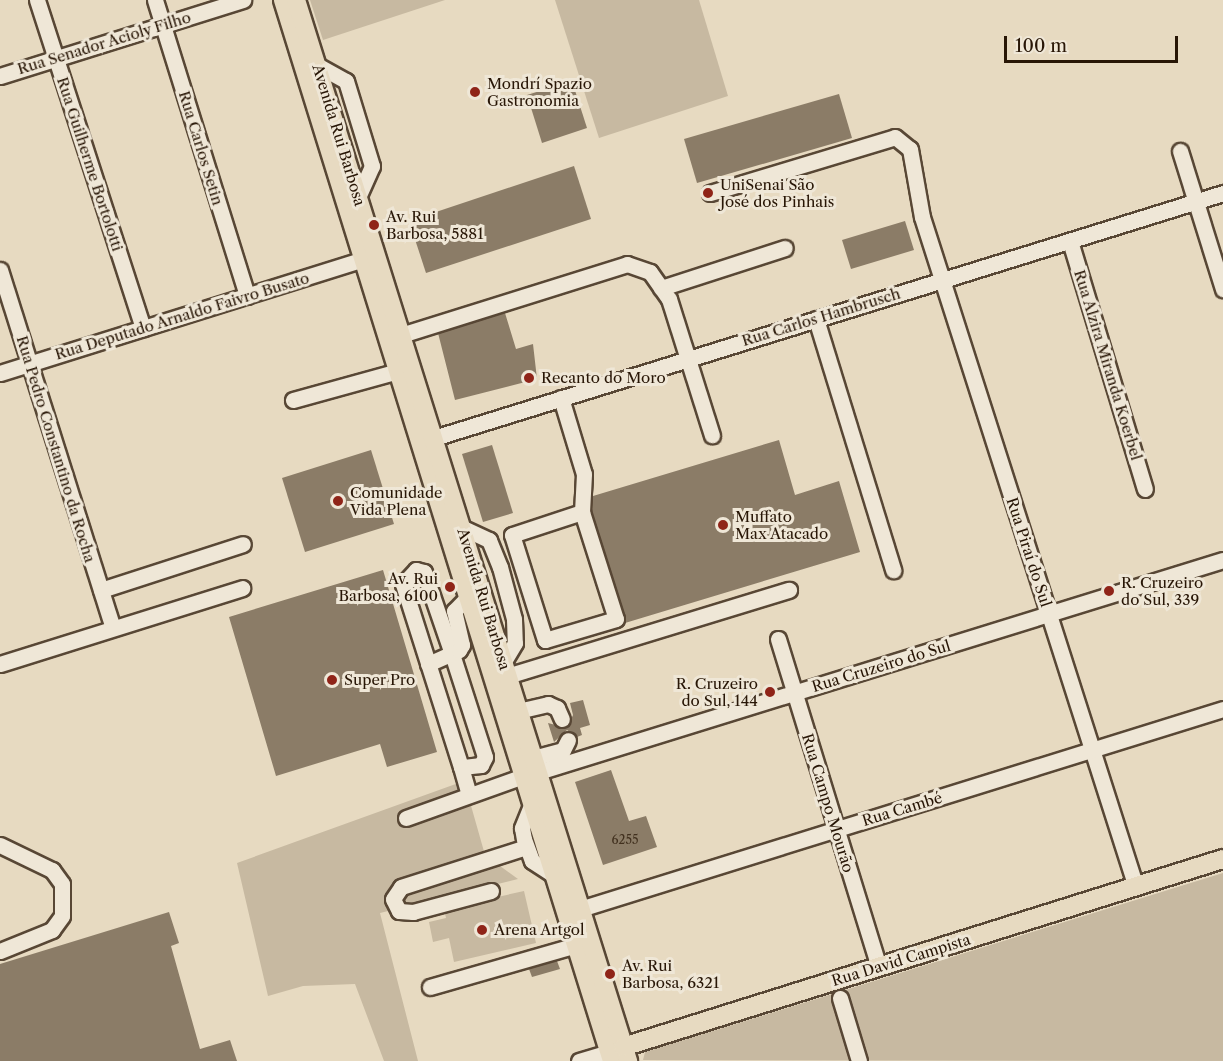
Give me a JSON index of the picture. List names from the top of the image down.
{
  "streets": {
    "main road": ["Avenida Rui Barbosa", "Rua David Campista"],
    "street": [
      "Rua Senador Acioly Filho",
      "Rua Carlos Setin",
      "Rua Guilherme Bortolotti",
      "Rua Deputado Arnaldo Faivro Busato",
      "Rua Carlos Hambrusch",
      "Rua Alzira Miranda Koerbel",
      "Rua Pedro Constantino da Rocha",
      "Rua Piraí do Sul",
      "Rua Cruzeiro do Sul",
      "Rua Campo Mourão",
      "Rua Cambé"
    ]
  },
  "crossings": [
    ["Rua Senador Acioly Filho", "Rua Carlos Setin"],
    ["Rua Senador Acioly Filho", "Rua Guilherme Bortolotti"],
    ["Avenida Rui Barbosa", "Rua Deputado Arnaldo Faivro Busato"],
    ["Avenida Rui Barbosa", "Rua Carlos Hambrusch"],
    ["Avenida Rui Barbosa", "Rua Cruzeiro do Sul"],
    ["Avenida Rui Barbosa", "Rua Cambé"],
    ["Avenida Rui Barbosa", "Rua David Campista"],
    ["Rua Carlos Setin", "Rua Deputado Arnaldo Faivro Busato"],
    ["Rua Guilherme Bortolotti", "Rua Deputado Arnaldo Faivro Busato"],
    ["Rua Deputado Arnaldo Faivro Busato", "Rua Pedro Constantino da Rocha"],
    ["Rua Carlos Hambrusch", "Rua Alzira Miranda Koerbel"],
    ["Rua Carlos Hambrusch", "Rua Piraí do Sul"],
    ["Rua Piraí do Sul", "Rua Cruzeiro do Sul"],
    ["Rua Piraí do Sul", "Rua Cambé"],
    ["Rua Piraí do Sul", "Rua David Campista"],
    ["Rua Cruzeiro do Sul", "Rua Campo Mourão"],
    ["Rua Campo Mourão", "Rua Cambé"],
    ["Rua Campo Mourão", "Rua David Campista"]
  ],
  "places": [
    "Mondrí Spazio Gastronomia",
    "UniSenai São José dos Pinhais",
    "Av. Rui Barbosa, 5881",
    "Recanto do Moro",
    "Comunidade Vida Plena",
    "Muffato Max Atacado",
    "Av. Rui Barbosa, 6100",
    "R. Cruzeiro do Sul, 339",
    "Super Pro",
    "R. Cruzeiro do Sul, 144",
    "Arena Artgol",
    "Av. Rui Barbosa, 6321"
  ],
  "house_numbers": ["6255"],
  "scale_bar": "100 m"
}
